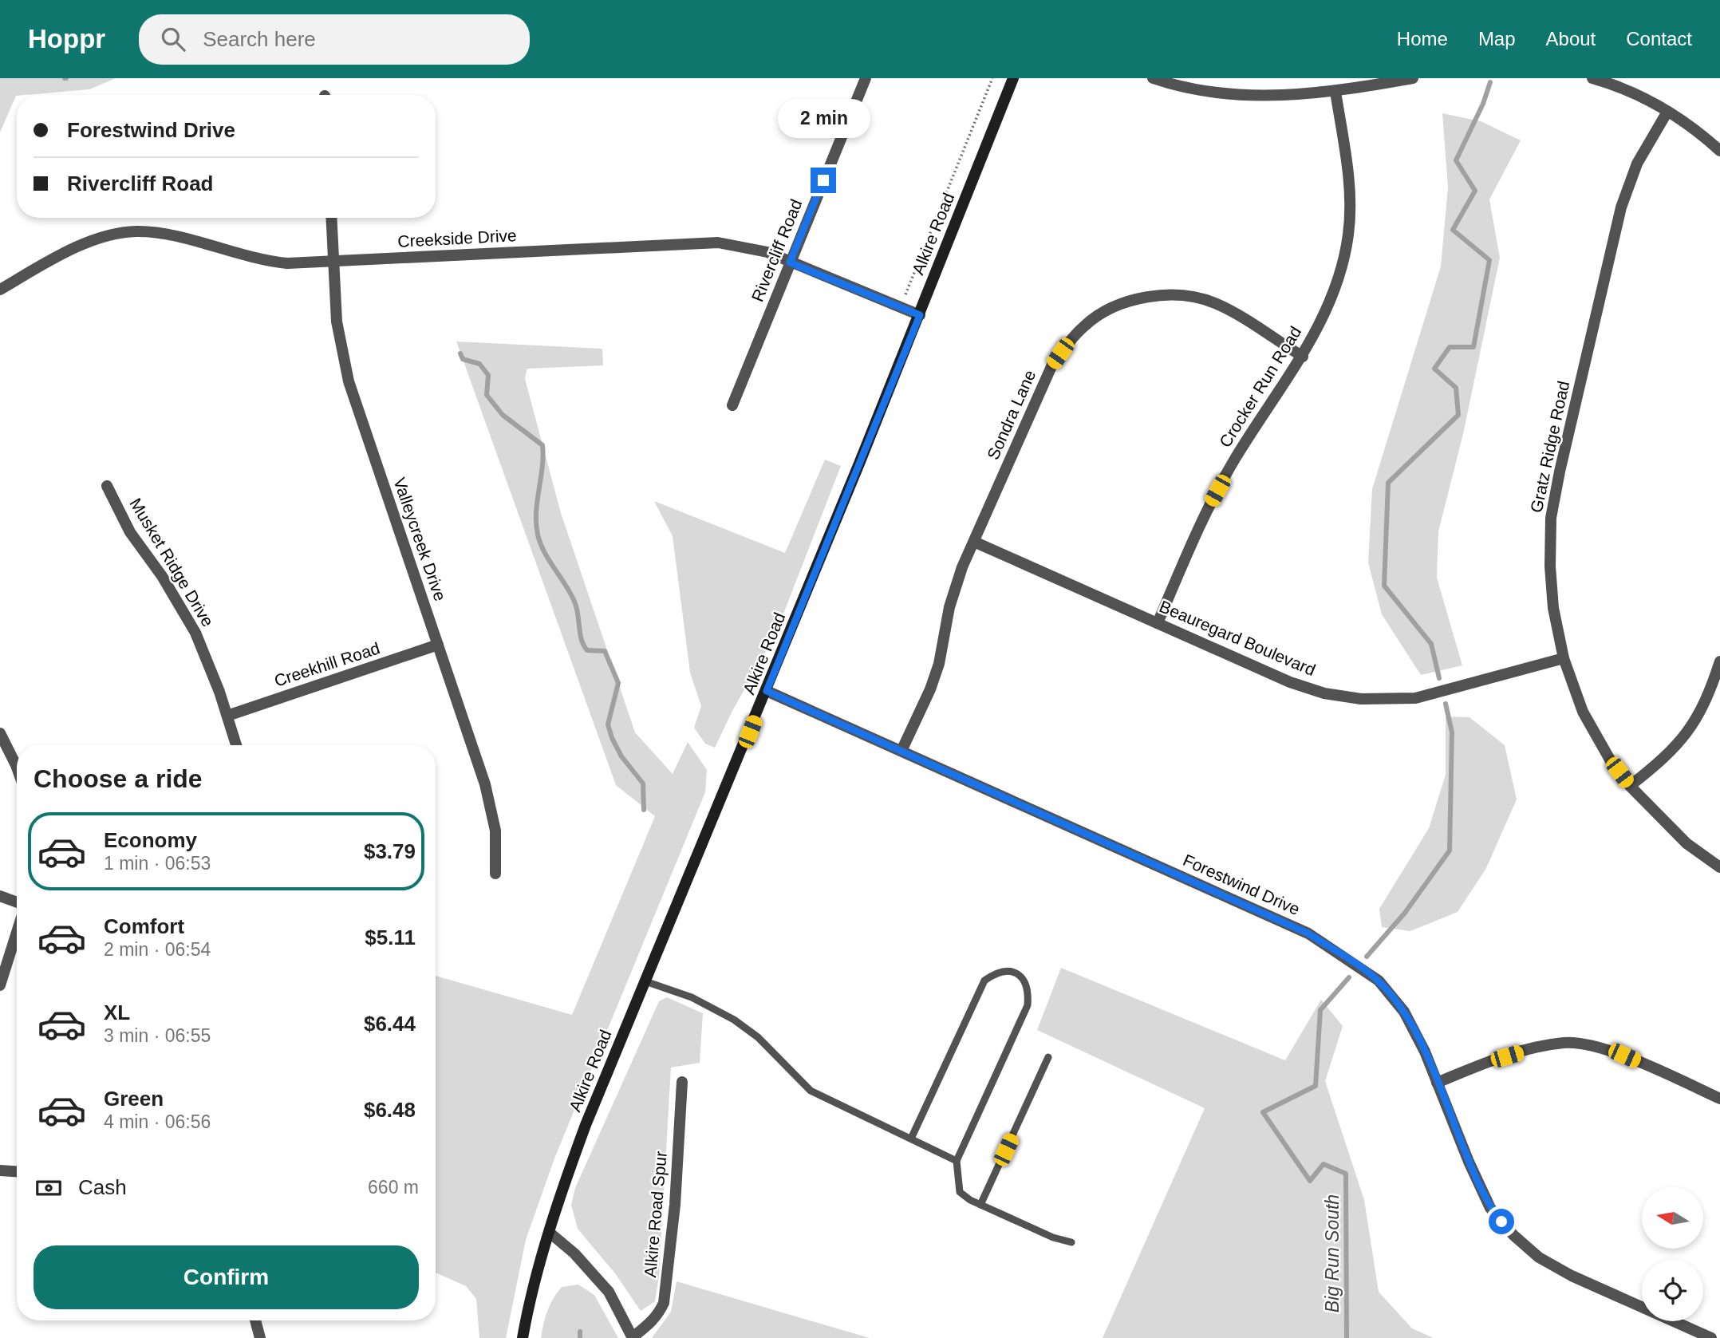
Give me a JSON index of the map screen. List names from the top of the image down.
{
  "streets": {
    "main road": ["Alkire Road"],
    "street": [
      "Creekside Drive",
      "Rivercliff Road",
      "Crocker Run Road",
      "Sondra Lane",
      "Gratz Ridge Road",
      "Valleycreek Drive",
      "Musket Ridge Drive",
      "Beauregard Boulevard",
      "Creekhill Road",
      "Forestwind Drive",
      "Alkire Road Spur"
    ]
  },
  "crossings": [
    ["Alkire Road", "Creekside Drive"],
    ["Alkire Road", "Forestwind Drive"],
    ["Creekside Drive", "Rivercliff Road"],
    ["Creekside Drive", "Valleycreek Drive"],
    ["Crocker Run Road", "Sondra Lane"],
    ["Crocker Run Road", "Beauregard Boulevard"],
    ["Sondra Lane", "Beauregard Boulevard"],
    ["Sondra Lane", "Forestwind Drive"],
    ["Gratz Ridge Road", "Beauregard Boulevard"],
    ["Valleycreek Drive", "Creekhill Road"],
    ["Musket Ridge Drive", "Creekhill Road"]
  ],
  "water": ["Big Run South"],
  "north": "left",
  "page": {
    "header": "Hoppr",
    "search": "Search here",
    "nav": [
      "Home",
      "Map",
      "About",
      "Contact"
    ],
    "banner": ["Forestwind Drive", "Rivercliff Road"],
    "bubble": "2 min",
    "heading": "Choose a ride",
    "list": [
      {
        "name": "Economy",
        "note": "1 min · 06:53",
        "value": "$3.79"
      },
      {
        "name": "Comfort",
        "note": "2 min · 06:54",
        "value": "$5.11"
      },
      {
        "name": "XL",
        "note": "3 min · 06:55",
        "value": "$6.44"
      },
      {
        "name": "Green",
        "note": "4 min · 06:56",
        "value": "$6.48"
      }
    ],
    "pay": ["Cash", "660 m"],
    "buttons": "Confirm"
  }
}
